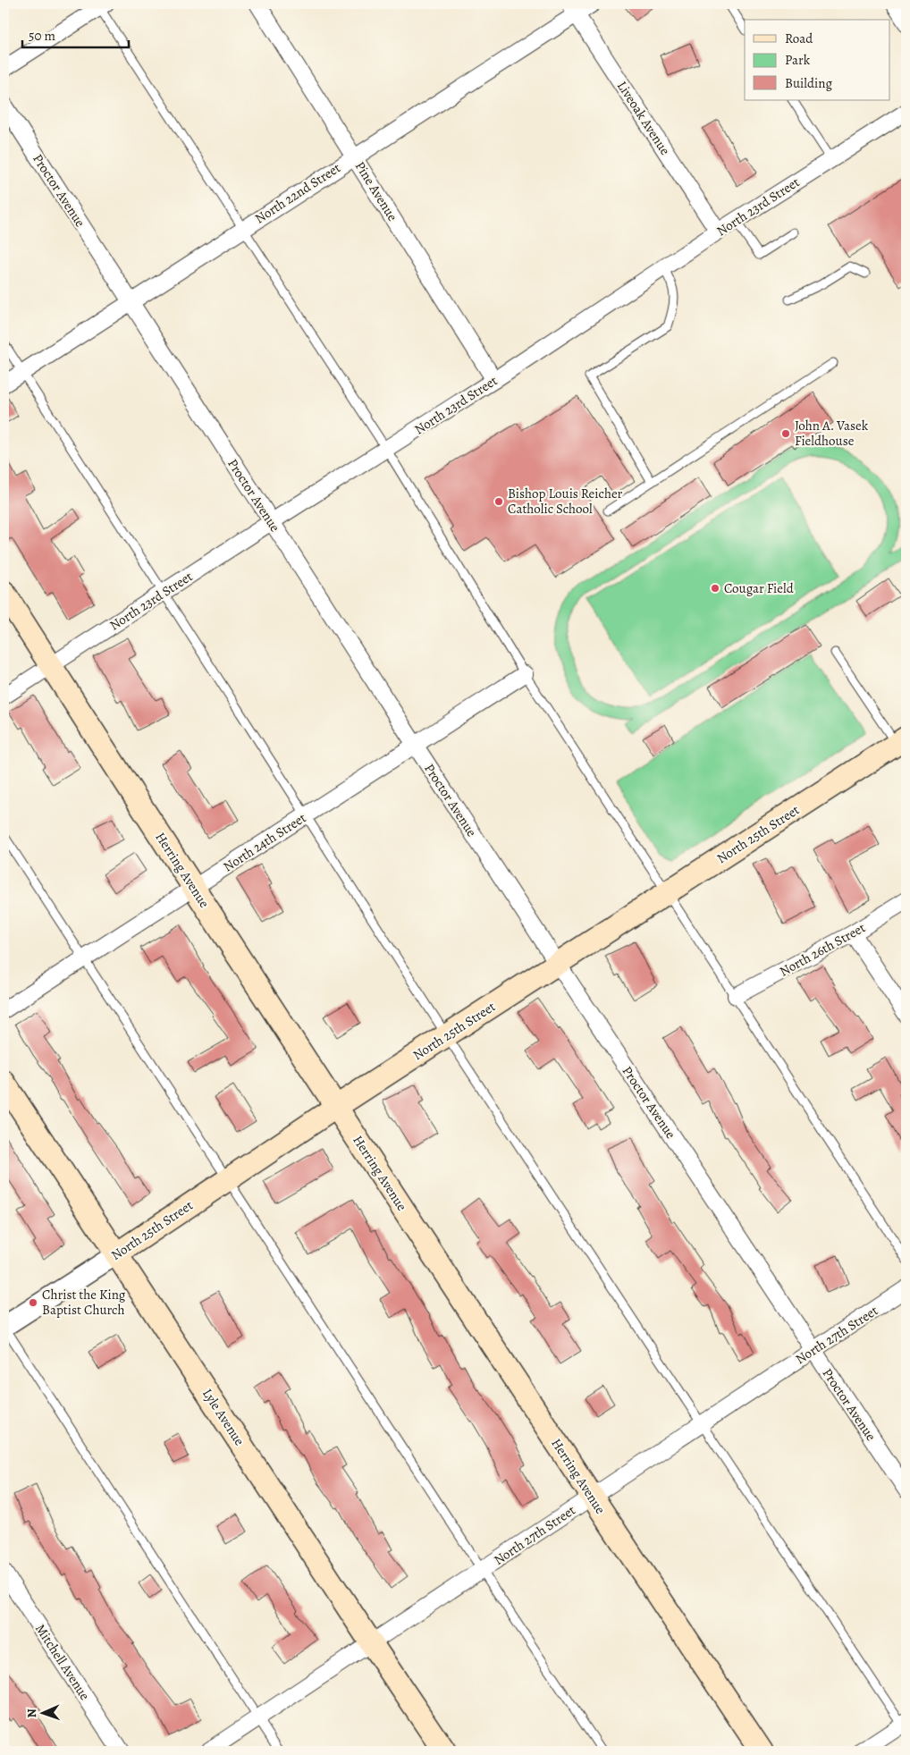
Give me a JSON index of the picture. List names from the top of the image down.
{
  "streets": {
    "main road": ["North 25th Street", "Herring Avenue", "Lyle Avenue"],
    "street": [
      "Liveoak Avenue",
      "Proctor Avenue",
      "Pine Avenue",
      "North 22nd Street",
      "North 23rd Street",
      "North 24th Street",
      "North 26th Street",
      "North 27th Street",
      "Mitchell Avenue"
    ]
  },
  "crossings": [
    ["Liveoak Avenue", "North 22nd Street"],
    ["Liveoak Avenue", "North 23rd Street"],
    ["Proctor Avenue", "North 22nd Street"],
    ["Proctor Avenue", "North 23rd Street"],
    ["Proctor Avenue", "North 25th Street"],
    ["Proctor Avenue", "North 24th Street"],
    ["Proctor Avenue", "North 27th Street"],
    ["Pine Avenue", "North 22nd Street"],
    ["Pine Avenue", "North 23rd Street"],
    ["North 23rd Street", "Herring Avenue"],
    ["North 25th Street", "Herring Avenue"],
    ["North 25th Street", "Lyle Avenue"],
    ["North 24th Street", "Herring Avenue"],
    ["Herring Avenue", "North 27th Street"],
    ["North 27th Street", "Lyle Avenue"]
  ],
  "places": [
    "John A. Vasek Fieldhouse",
    "Bishop Louis Reicher Catholic School",
    "Cougar Field",
    "Christ the King Baptist Church"
  ],
  "legend": ["Road", "Park", "Building"],
  "scale_bar": "50 m",
  "north": "left"
}
